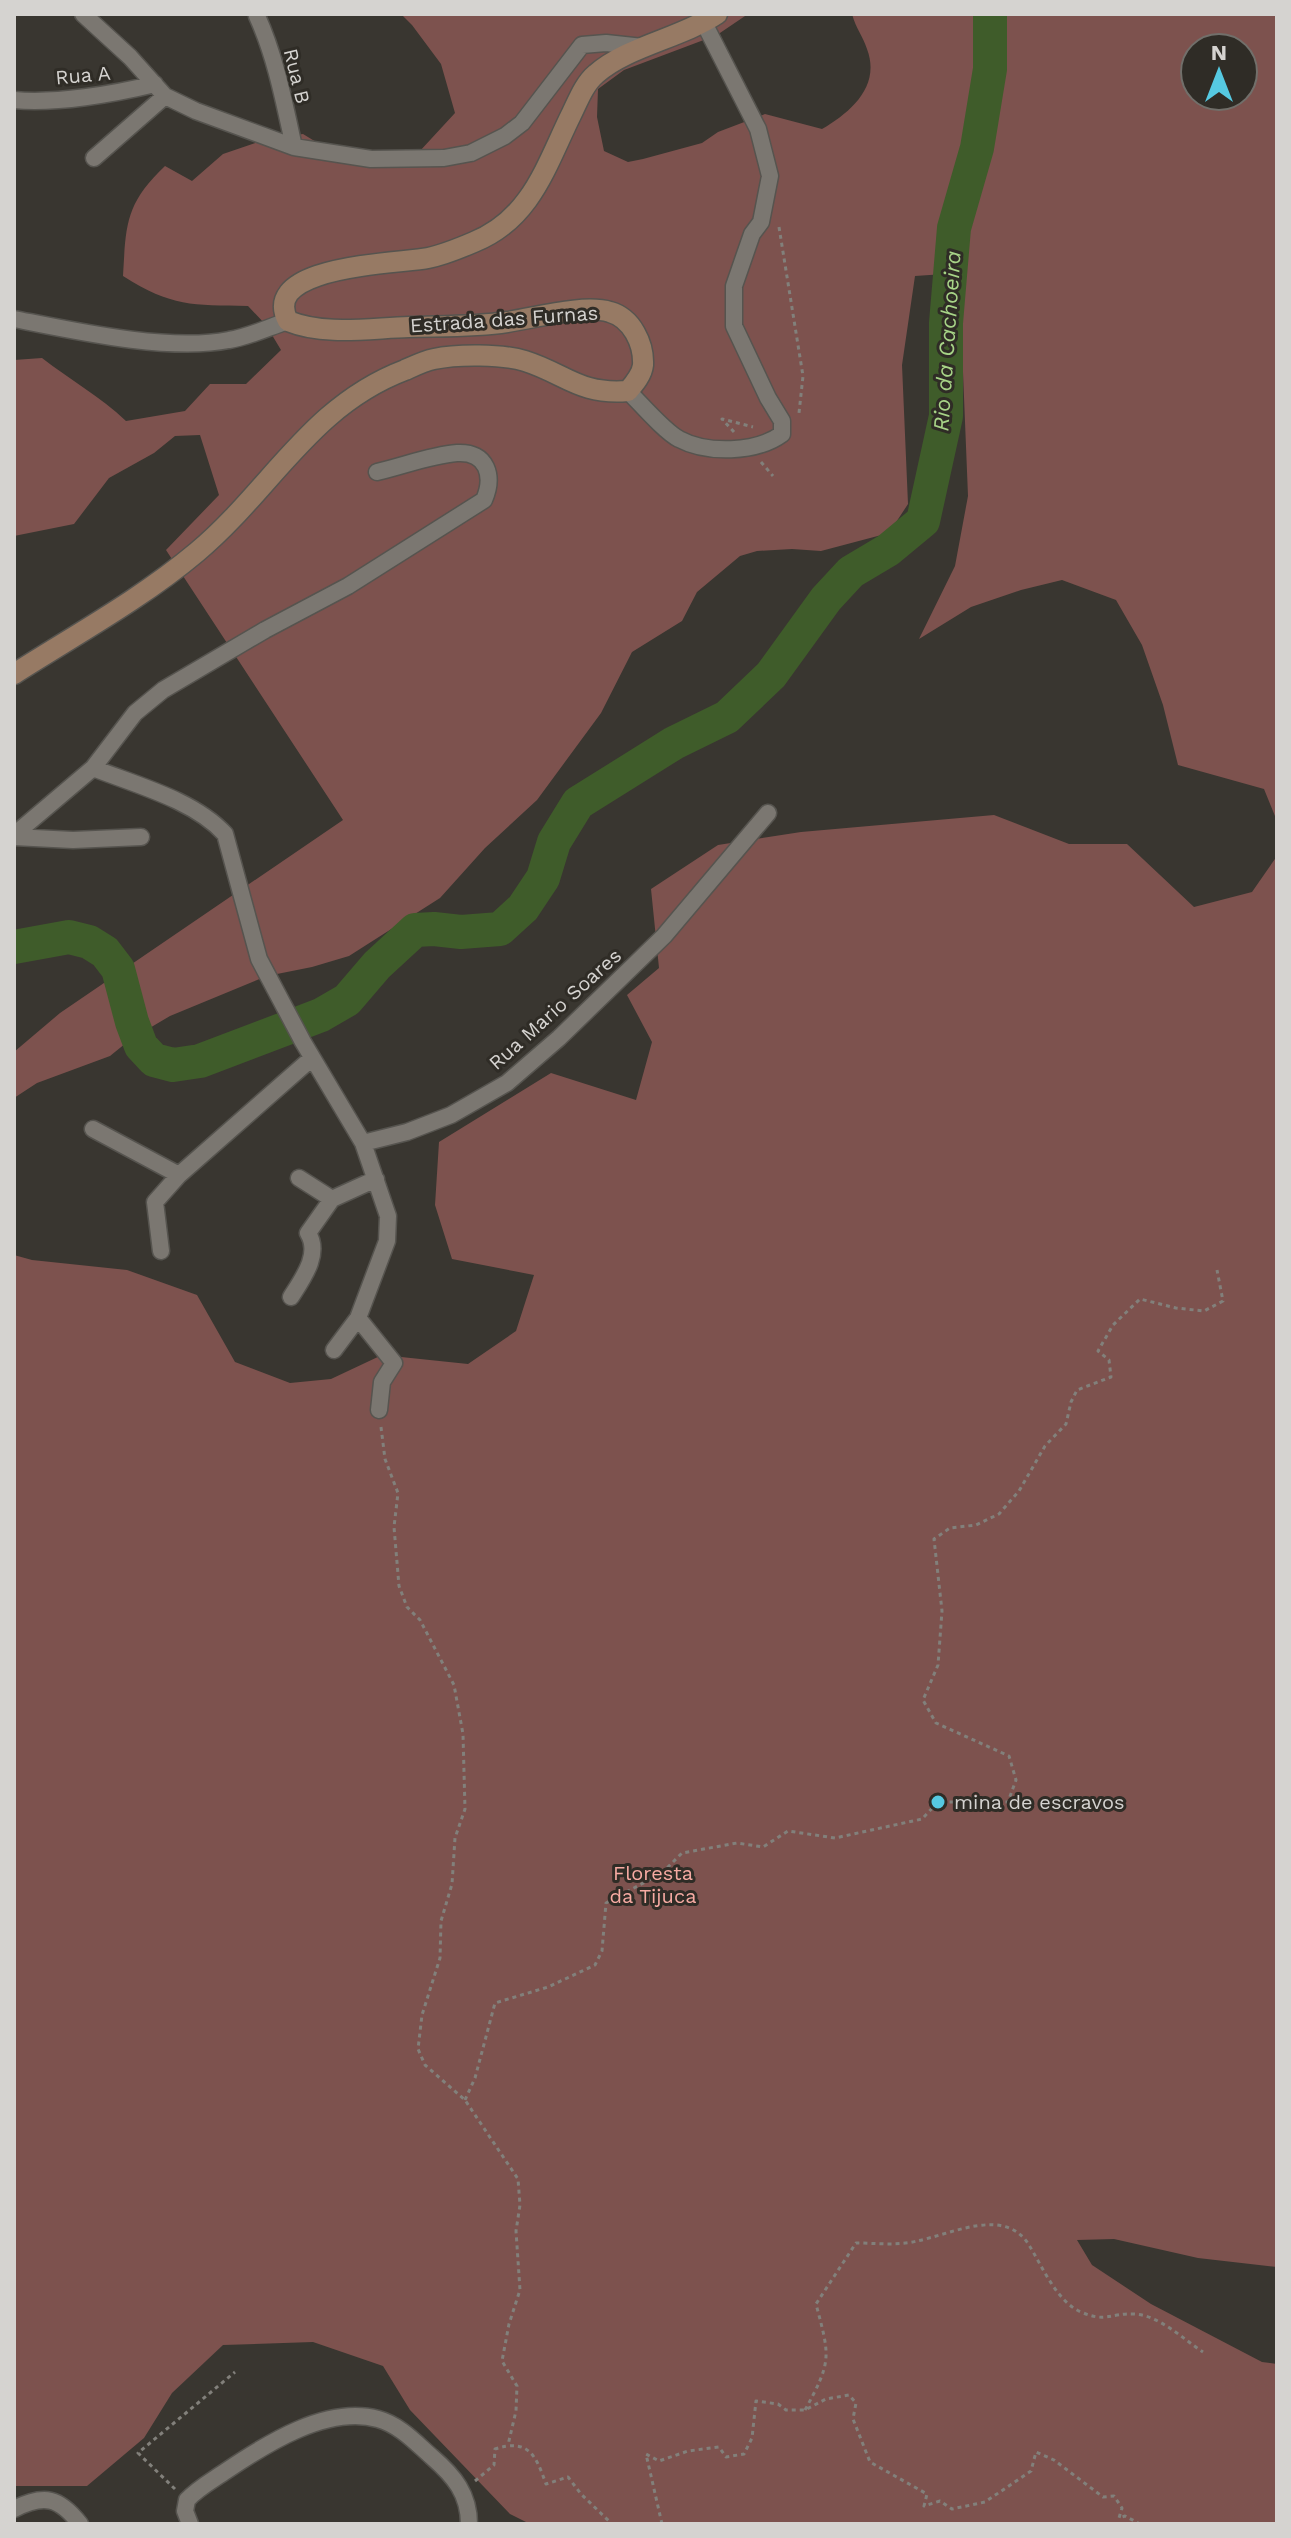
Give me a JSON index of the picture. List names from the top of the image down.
{
  "streets": {
    "main road": ["Estrada das Furnas"],
    "street": ["Rua A", "Rua B", "Rua Mario Soares"]
  },
  "water": ["Rio da Cachoeira"],
  "parks": ["Floresta da Tijuca"],
  "places": ["mina de escravos"],
  "north": "top"
}
